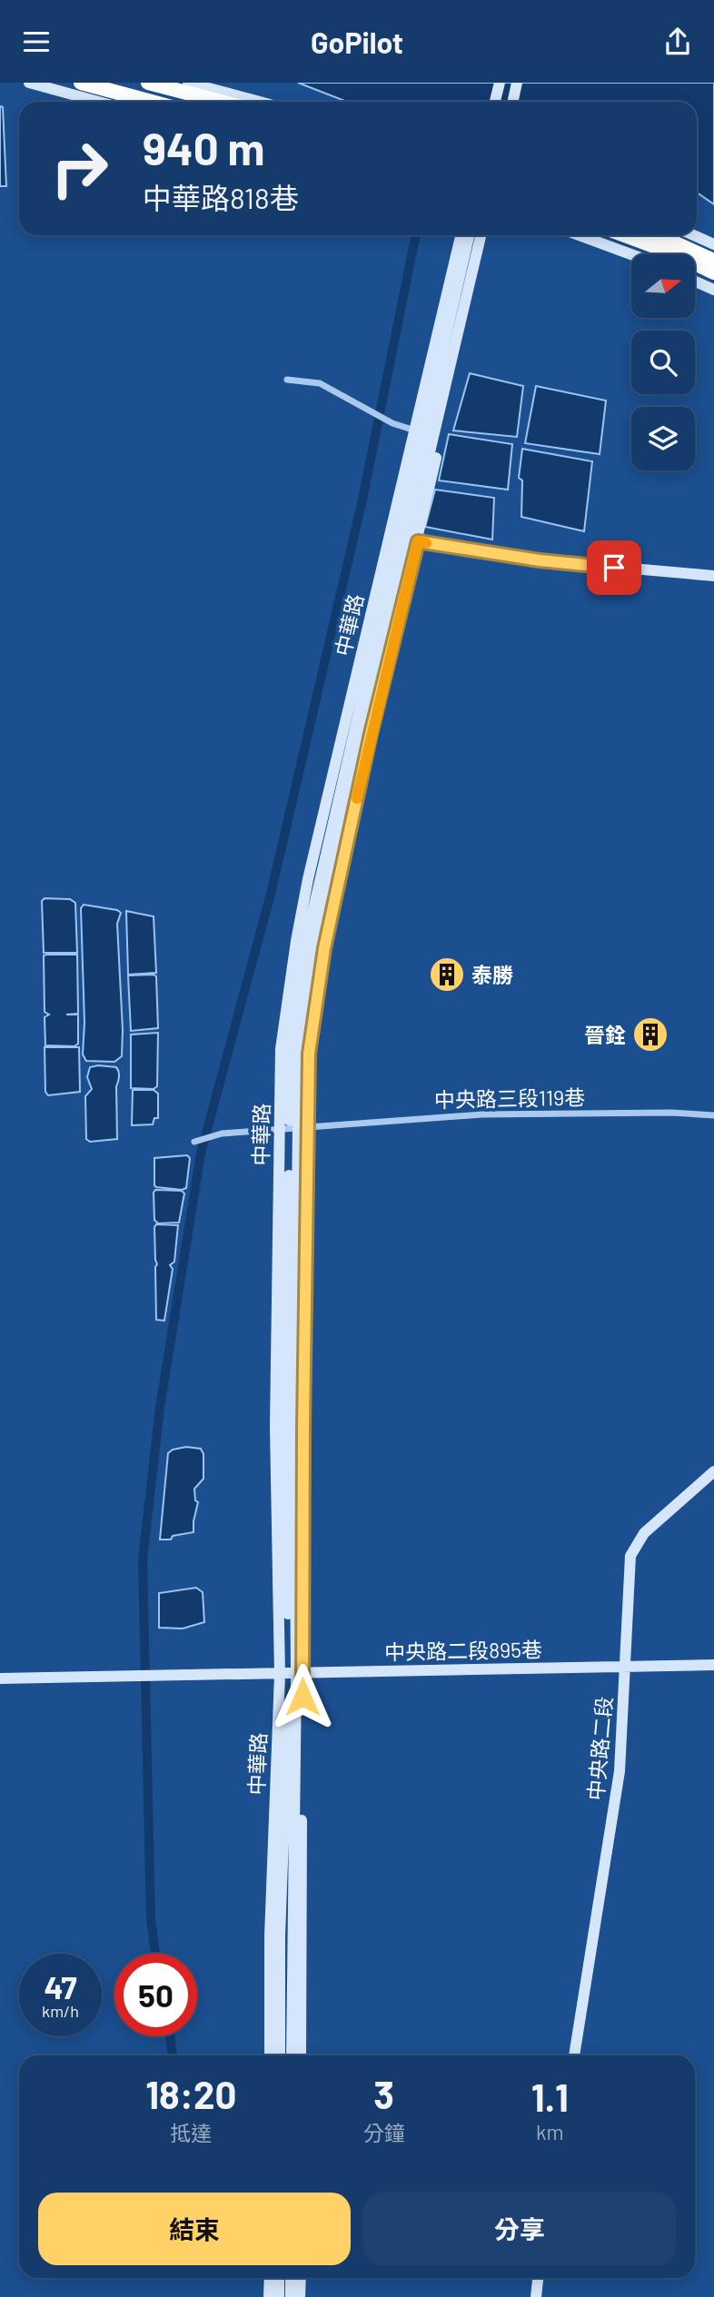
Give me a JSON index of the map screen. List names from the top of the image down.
{
  "streets": {
    "main road": ["中華路", "中央路二段895巷", "中央路二段"],
    "street": ["中央路三段119巷"]
  },
  "crossings": [
    ["中華路", "中央路三段119巷"],
    ["中華路", "中央路二段895巷"],
    ["中央路二段895巷", "中央路二段"]
  ],
  "places": {
    "building": ["泰勝", "晉銓"]
  },
  "north": "right",
  "page": {
    "header": "GoPilot",
    "turn": ["940 m", "中華路818巷"],
    "speed": "47 km/h",
    "limit": "50",
    "eta": [
      "18:20",
      "抵達",
      "3",
      "分鐘",
      "1.1",
      "km"
    ],
    "buttons": ["結束", "分享"]
  }
}
